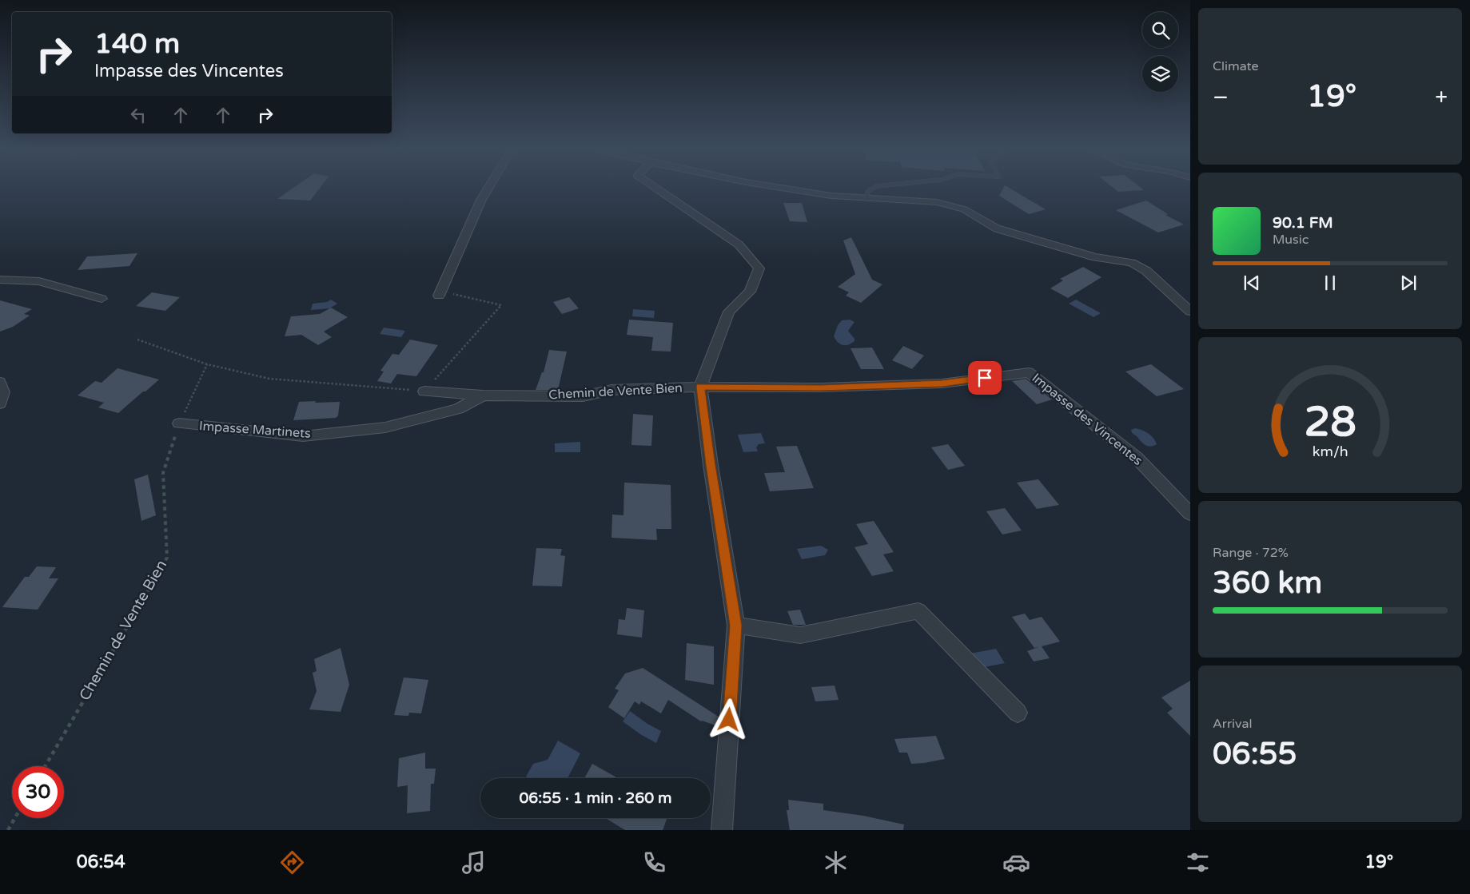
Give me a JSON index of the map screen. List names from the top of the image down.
{
  "streets": {
    "street": ["Chemin de Vente Bien", "Impasse des Vincentes", "Impasse Martinets"]
  },
  "crossings": [
    ["Chemin de Vente Bien", "Impasse des Vincentes"],
    ["Chemin de Vente Bien", "Impasse Martinets"]
  ],
  "page": {
    "tile": [
      "Climate",
      ["Range · 72%", "360 km"],
      ["Arrival", "06:55"]
    ],
    "turn": ["140 m", "Impasse des Vincentes"],
    "heat": ["−", "19°", "+"],
    "song": ["90.1 FM", "Music"],
    "limit": "30",
    "trip": "06:55 · 1 min · 260 m",
    "tabs": ["06:54", "19°"],
    "gauge": ["28", "km/h"]
  }
}
